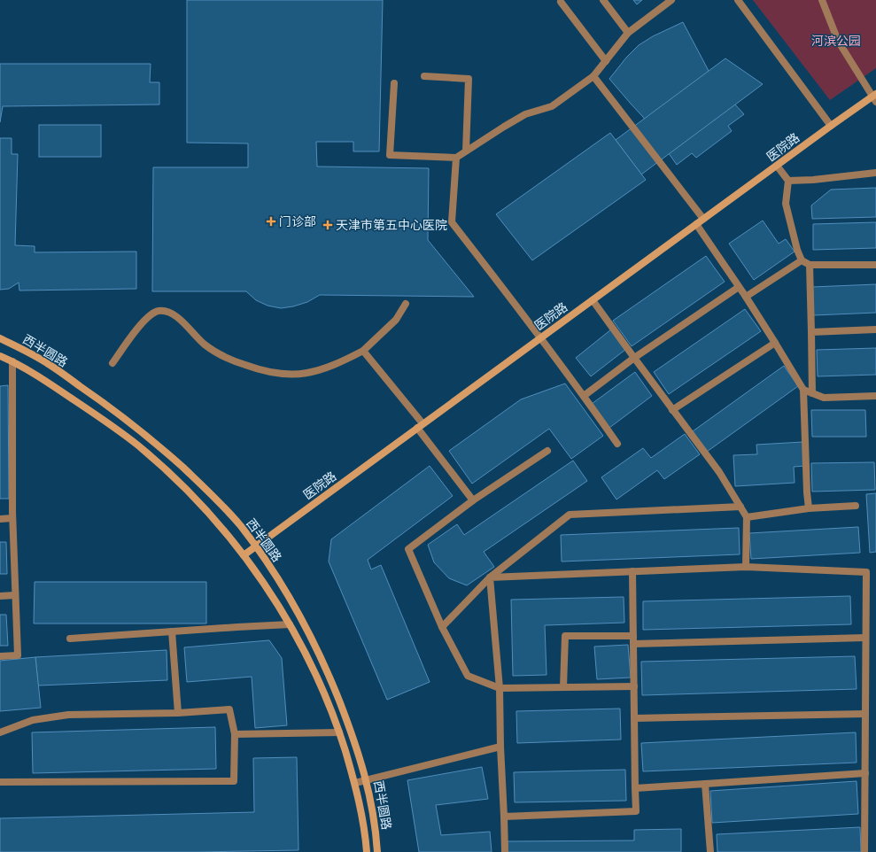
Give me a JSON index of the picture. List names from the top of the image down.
{
  "streets": {
    "street": ["医院路", "西半圆路"]
  },
  "crossings": [
    ["医院路", "西半圆路"]
  ],
  "parks": ["河滨公园"],
  "places": {
    "health": ["门诊部", "天津市第五中心医院"]
  }
}
